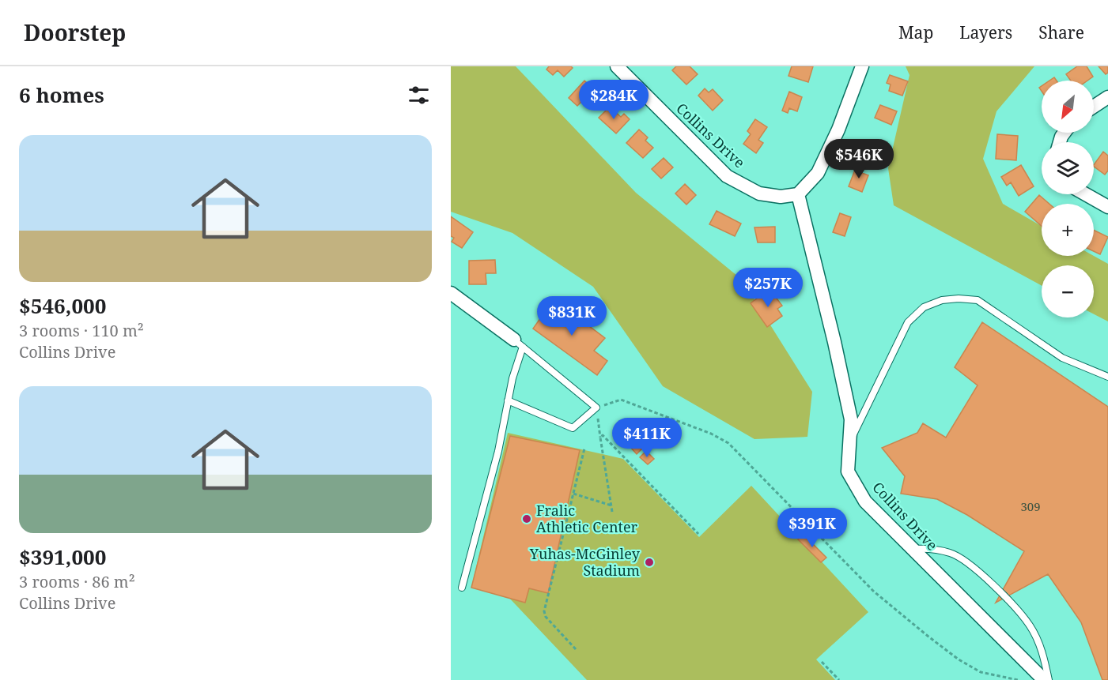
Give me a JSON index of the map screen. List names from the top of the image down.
{
  "streets": {
    "street": ["Collins Drive"]
  },
  "places": ["Fralic Athletic Center", "Yuhas-McGinley Stadium"],
  "house_numbers": ["309"],
  "north": "bottom left",
  "page": {
    "header": "Doorstep",
    "nav": ["Map", "Layers", "Share"],
    "heading": "6 homes",
    "price": [
      "$284K",
      "$546K",
      "$257K",
      "$831K",
      "$411K",
      "$391K"
    ],
    "map_buttons": ["+", "−"],
    "list": [
      {
        "name": "$546,000",
        "note": "3 rooms · 110 m² · Collins Drive"
      },
      {
        "name": "$391,000",
        "note": "3 rooms · 86 m² · Collins Drive"
      }
    ]
  }
}
